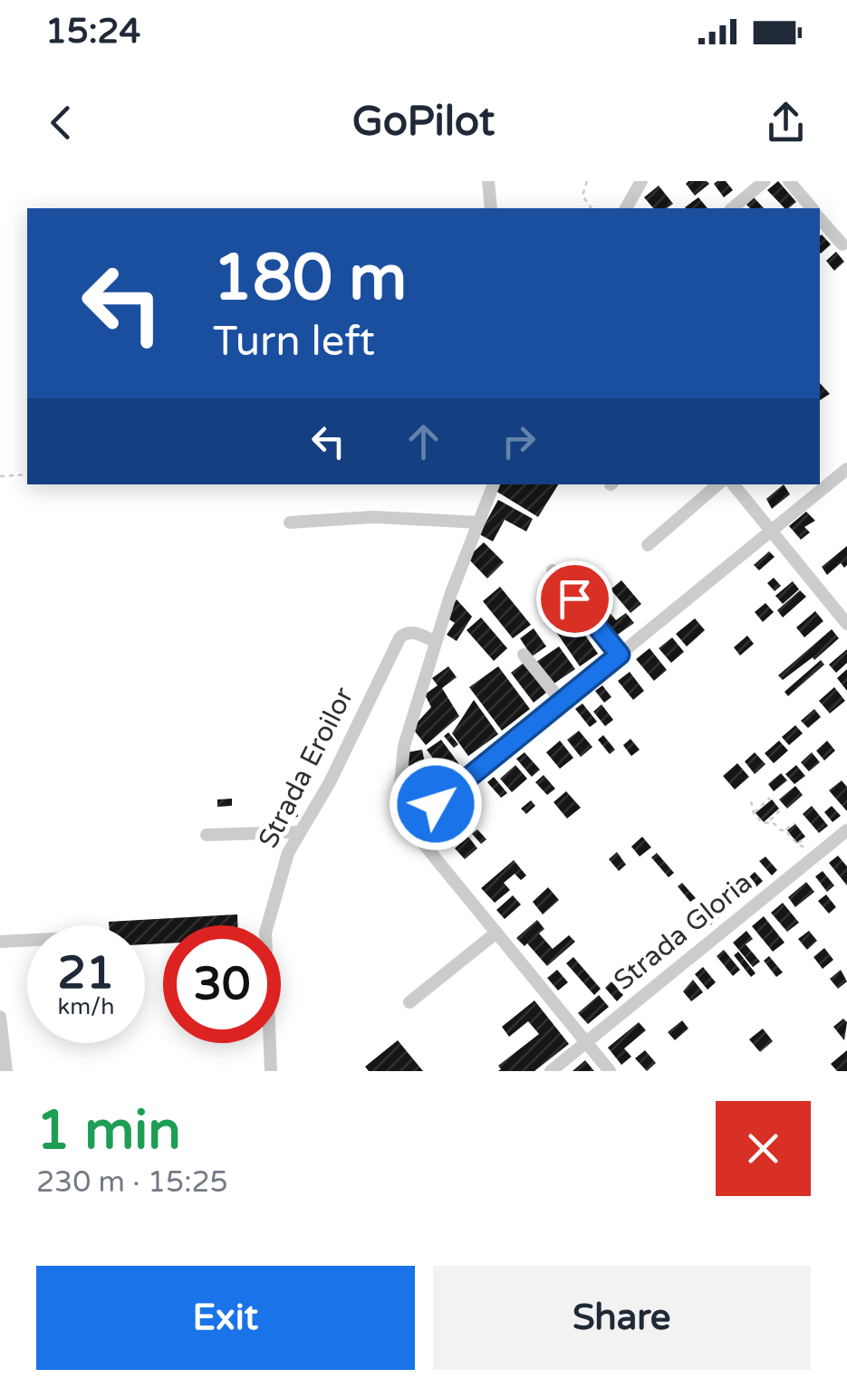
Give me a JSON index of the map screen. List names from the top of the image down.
{
  "streets": {
    "street": ["Strada Eroilor", "Strada Gloria"]
  },
  "page": {
    "status": "15:24",
    "header": "GoPilot",
    "turn": ["180 m", "Turn left"],
    "speed": "21 km/h",
    "limit": "30",
    "heading": ["1 min", "230 m · 15:25"],
    "buttons": ["Exit", "Share"]
  }
}
